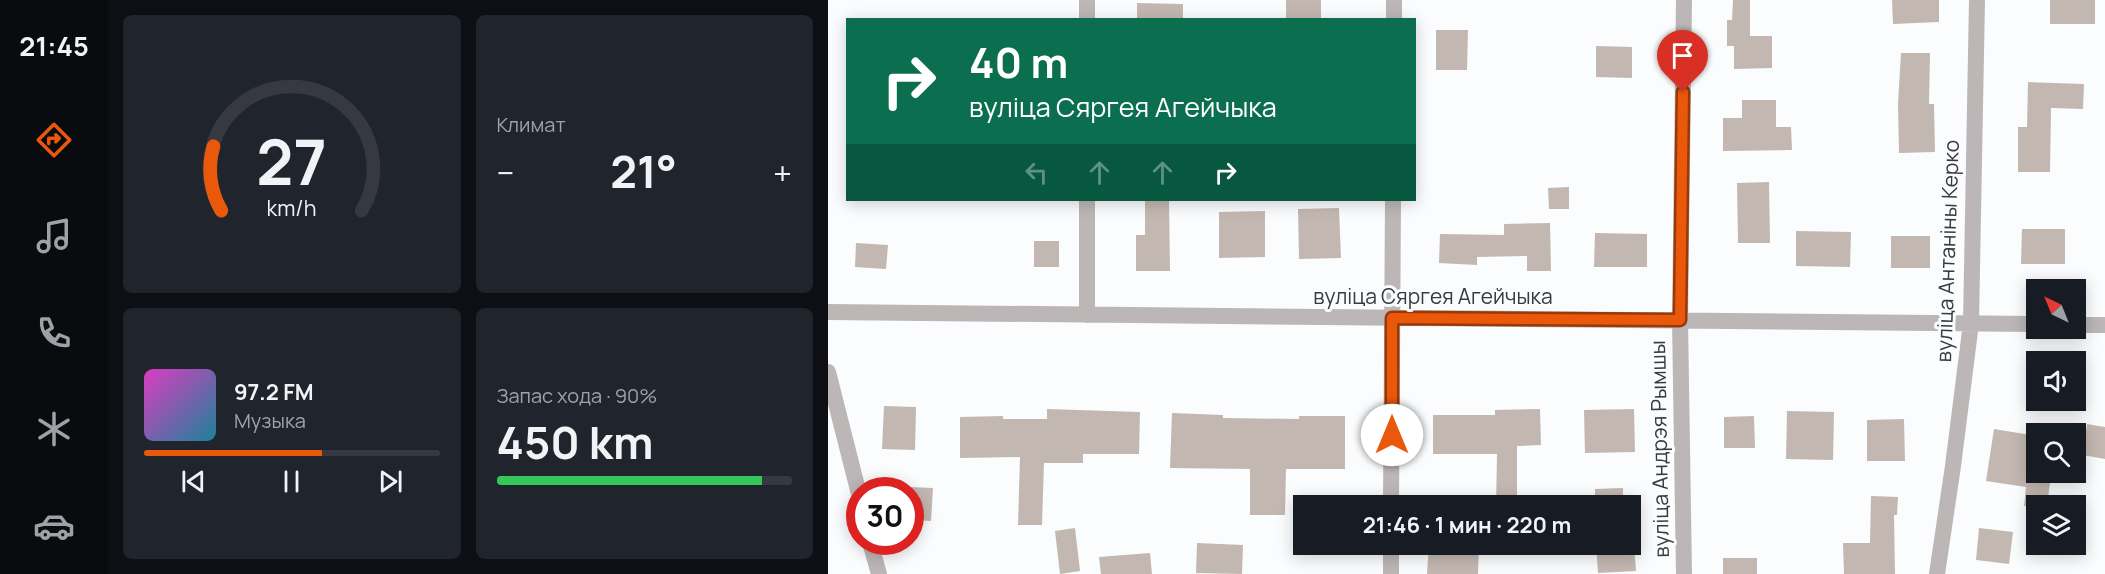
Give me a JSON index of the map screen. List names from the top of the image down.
{
  "streets": {
    "street": ["вуліца Антаніны Керко", "вуліца Сяргея Агейчыка", "вуліца Андрэя Рымшы"]
  },
  "crossings": [
    ["вуліца Антаніны Керко", "вуліца Сяргея Агейчыка"],
    ["вуліца Сяргея Агейчыка", "вуліца Андрэя Рымшы"]
  ],
  "north": "top left",
  "page": {
    "tabs": "21:45",
    "tile": [
      "Климат",
      ["Запас хода · 90%", "450 km"]
    ],
    "turn": ["40 m", "вуліца Сяргея Агейчыка"],
    "heat": ["−", "21°", "+"],
    "song": ["97.2 FM", "Музыка"],
    "limit": "30",
    "trip": "21:46 · 1 мин · 220 m",
    "gauge": ["27", "km/h"]
  }
}
